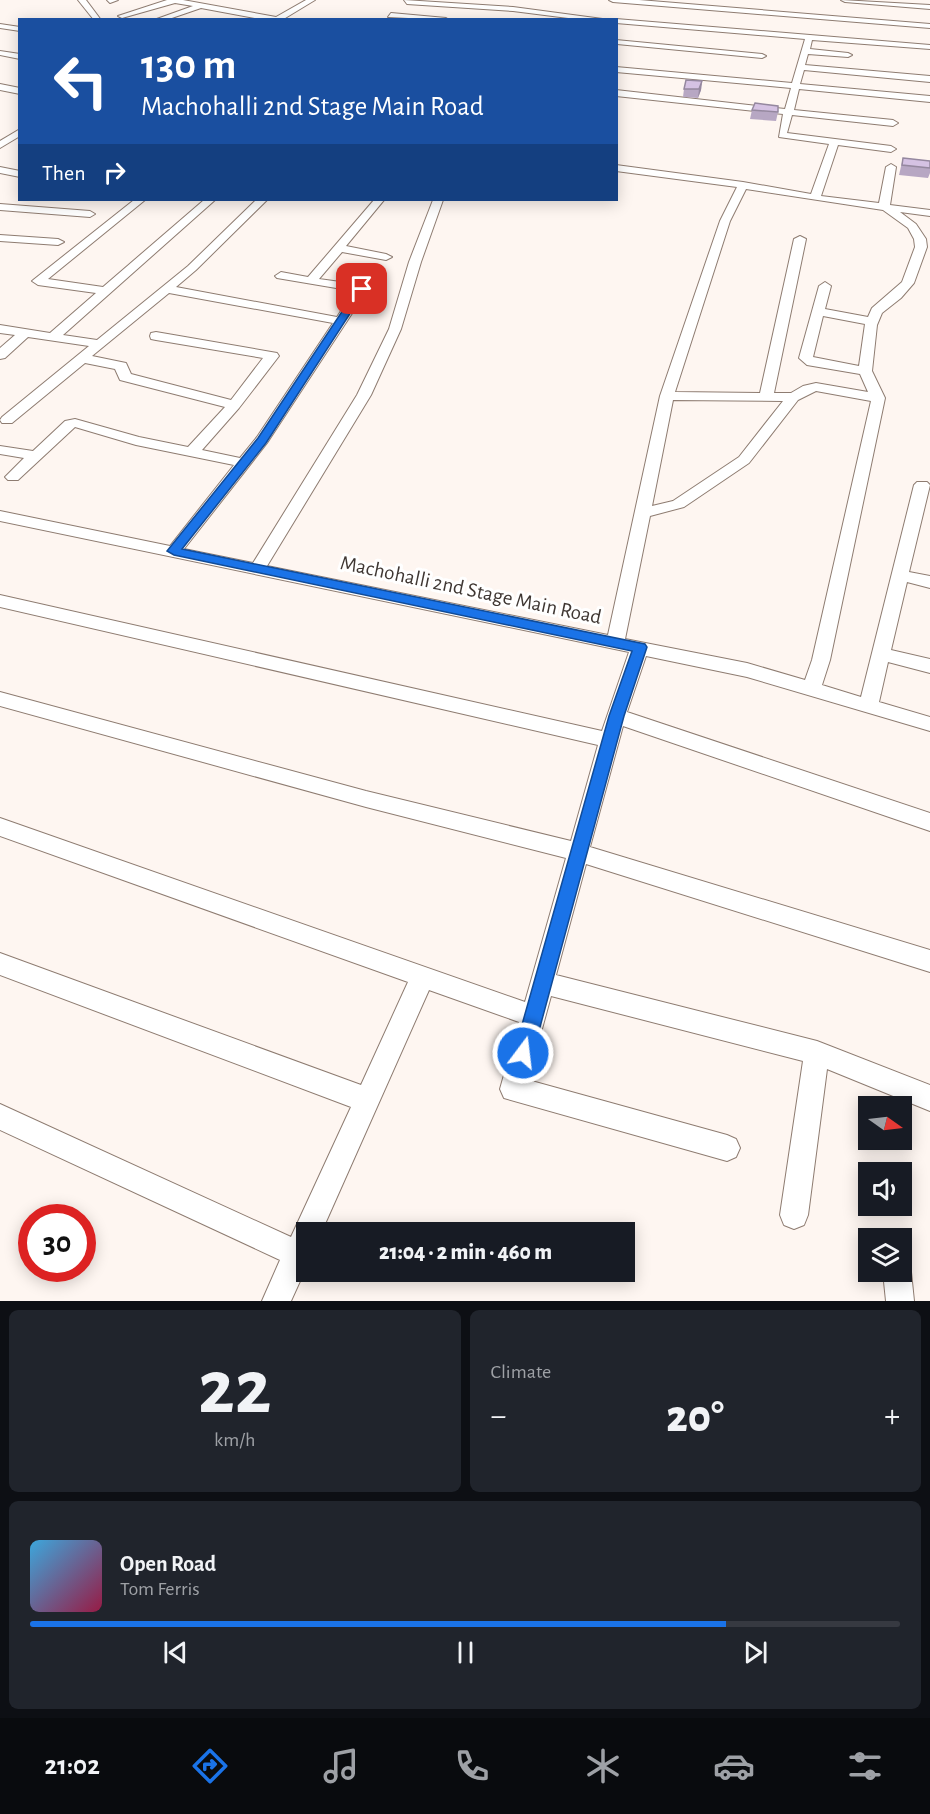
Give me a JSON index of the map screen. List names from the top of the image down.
{
  "streets": {
    "street": ["Machohalli 2nd Stage Main Road"]
  },
  "north": "right",
  "page": {
    "turn": ["130 m", "Machohalli 2nd Stage Main Road"],
    "then": "Then",
    "limit": "30",
    "trip": "21:04 · 2 min · 460 m",
    "tile": [
      ["22", "km/h"],
      "Climate"
    ],
    "heat": ["−", "20°", "+"],
    "song": ["Open Road", "Tom Ferris"],
    "tabs": "21:02"
  }
}
